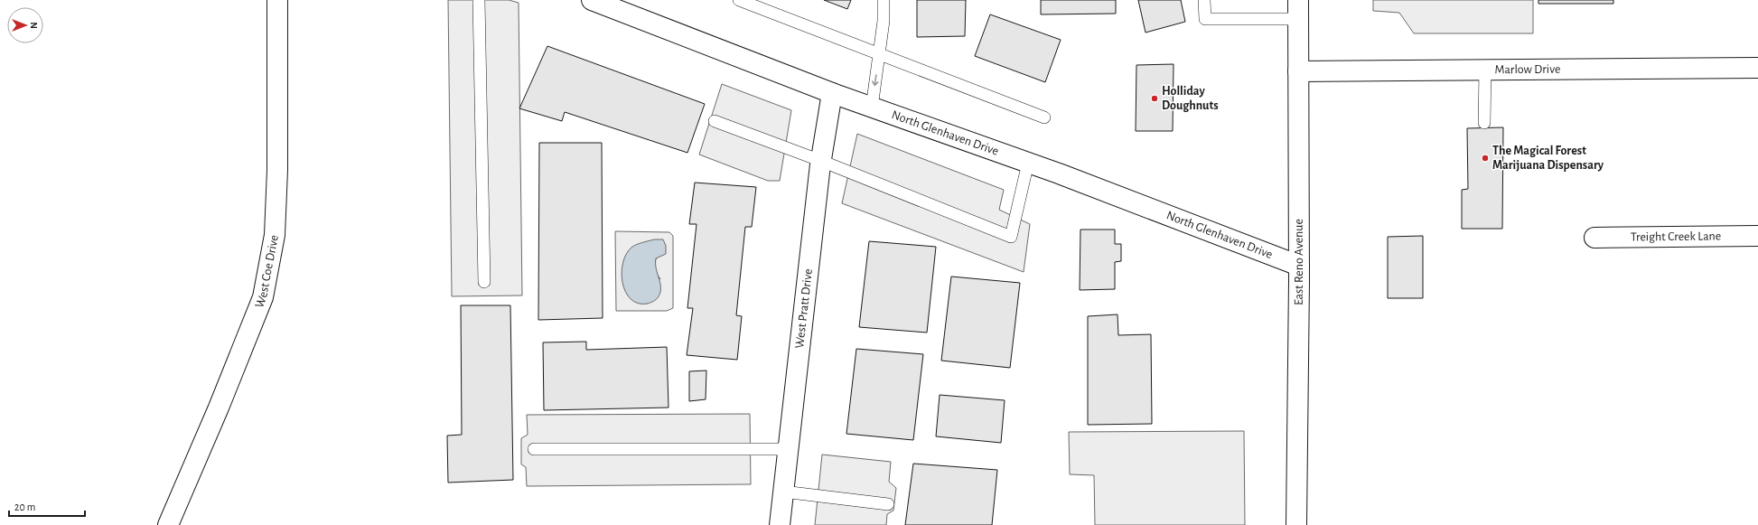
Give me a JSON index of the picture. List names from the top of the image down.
{
  "streets": {
    "street": [
      "Marlow Drive",
      "North Glenhaven Drive",
      "Treight Creek Lane",
      "East Reno Avenue",
      "West Coe Drive",
      "West Pratt Drive"
    ]
  },
  "crossings": [
    ["Marlow Drive", "East Reno Avenue"],
    ["North Glenhaven Drive", "East Reno Avenue"],
    ["North Glenhaven Drive", "West Pratt Drive"]
  ],
  "places": ["Holliday Doughnuts", "The Magical Forest Marijuana Dispensary"],
  "scale_bar": "20 m",
  "north": "right"
}
